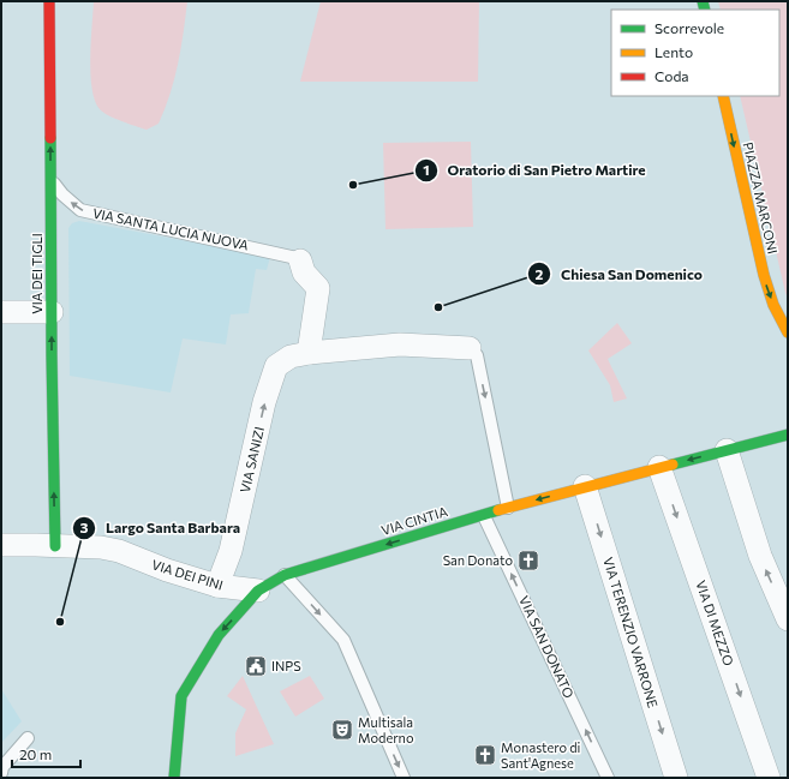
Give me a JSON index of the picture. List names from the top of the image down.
{
  "streets": {
    "street": [
      "PIAZZA MARCONI",
      "VIA DEI TIGLI",
      "VIA SANIZI",
      "VIA CINTIA",
      "VIA DEI PINI",
      "VIA DI MEZZO",
      "VIA TERENZIO VARRONE"
    ],
    "lane": ["VIA SANTA LUCIA NUOVA", "VIA SAN DONATO"]
  },
  "crossings": [
    ["VIA SANTA LUCIA NUOVA", "VIA DEI TIGLI"],
    ["VIA DEI TIGLI", "VIA DEI PINI"],
    ["VIA SANIZI", "VIA DEI PINI"],
    ["VIA CINTIA", "VIA DEI PINI"],
    ["VIA CINTIA", "VIA DI MEZZO"],
    ["VIA CINTIA", "VIA TERENZIO VARRONE"],
    ["VIA CINTIA", "VIA SAN DONATO"]
  ],
  "one_way": [
    "PIAZZA MARCONI",
    "VIA SANTA LUCIA NUOVA",
    "VIA DEI TIGLI",
    "VIA SANIZI",
    "VIA CINTIA",
    "VIA SAN DONATO"
  ],
  "places": {
    "other": ["Oratorio di San Pietro Martire", "Chiesa San Domenico", "Largo Santa Barbara"],
    "church": ["San Donato", "Monastero di Sant'Agnese"],
    "public building": ["INPS"],
    "theatre": ["Multisala Moderno"]
  },
  "legend": ["Scorrevole", "Lento", "Coda"],
  "scale_bar": "20 m"
}
